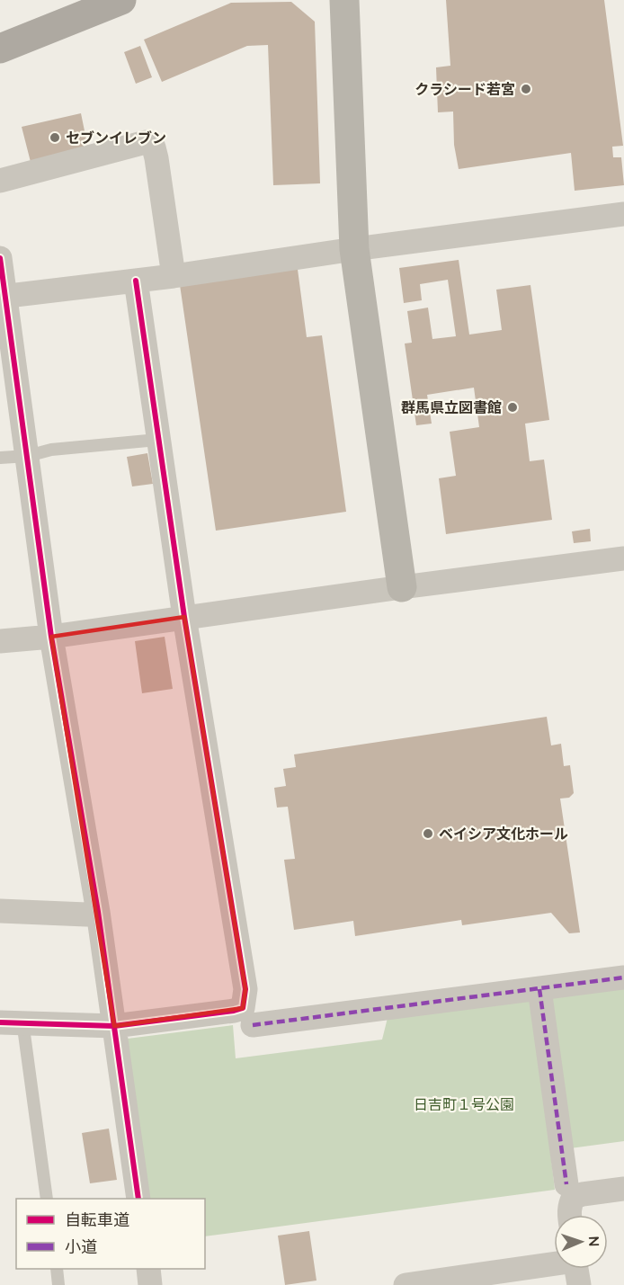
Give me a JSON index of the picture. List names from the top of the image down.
{
  "parks": ["日吉町１号公園"],
  "places": [
    "クラシード若宮",
    "セブンイレブン",
    "群馬県立図書館",
    "ベイシア文化ホール"
  ],
  "legend": ["自転車道", "小道"],
  "north": "right"
}
